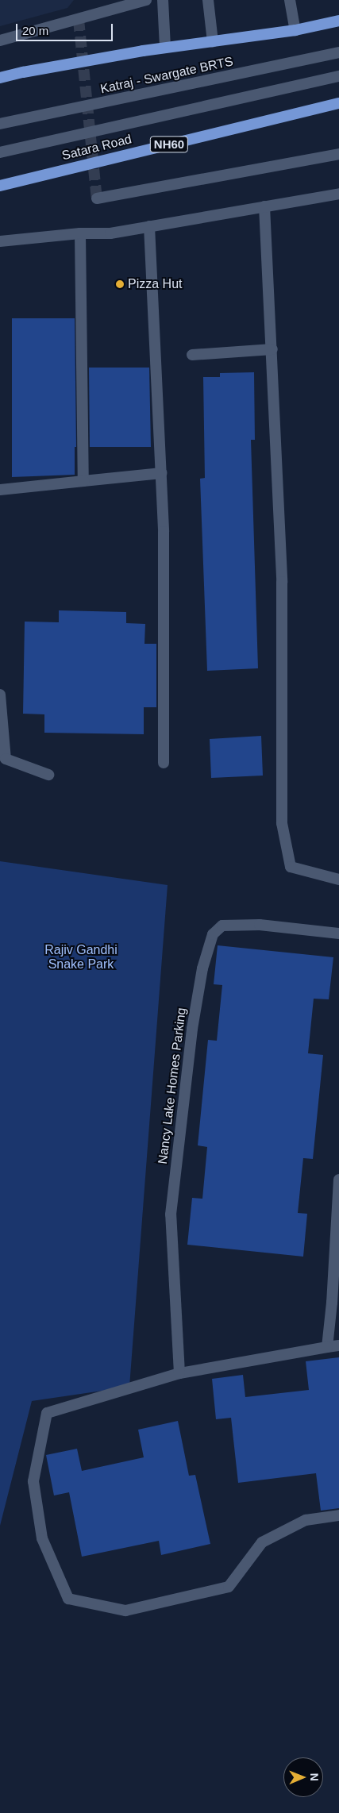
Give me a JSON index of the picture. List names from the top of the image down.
{
  "streets": {
    "highway": ["NH60", "Satara Road"],
    "street": ["Katraj - Swargate BRTS", "Nancy Lake Homes Parking"]
  },
  "parks": ["Rajiv Gandhi Snake Park"],
  "places": ["Pizza Hut"],
  "scale_bar": "20 m",
  "north": "right"
}
